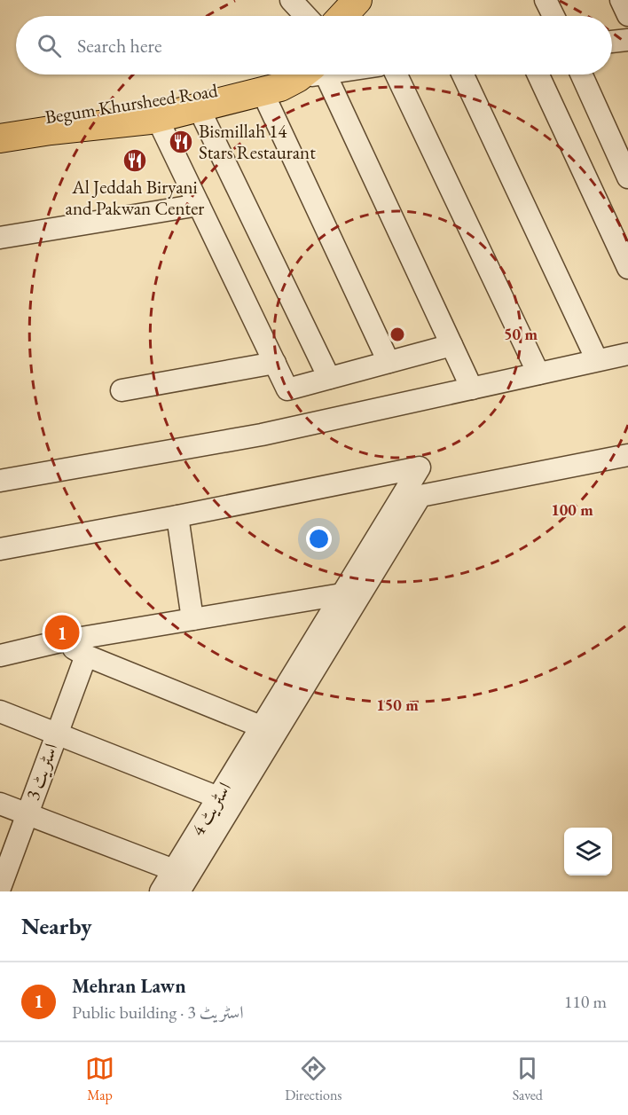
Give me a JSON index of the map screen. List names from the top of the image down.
{
  "streets": {
    "main road": ["Begum Khursheed Road"],
    "street": ["اسٹریٹ 3", "اسٹریٹ 4"]
  },
  "places": {
    "restaurant": ["Bismillah 14 Stars Restaurant", "Al Jeddah Biryani and Pakwan Center"]
  },
  "page": {
    "search": "Search here",
    "pins": "1",
    "heading": "Nearby",
    "list": [
      {
        "mark": "1",
        "name": "Mehran Lawn",
        "note": "Public building · اسٹریٹ 3",
        "value": "110 m"
      }
    ],
    "nav": ["Map", "Directions", "Saved"]
  },
  "rings": ["50 m", "100 m", "150 m"]
}
